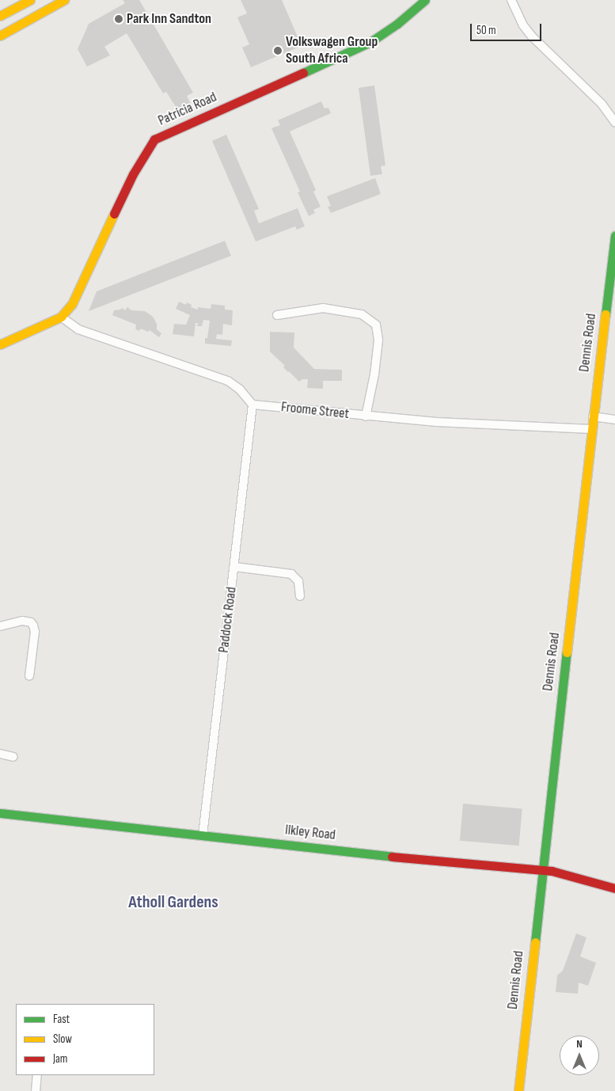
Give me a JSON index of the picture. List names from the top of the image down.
{
  "streets": {
    "street": [
      "Patricia Road",
      "Dennis Road",
      "Froome Street",
      "Paddock Road",
      "Ilkley Road"
    ]
  },
  "crossings": [
    ["Dennis Road", "Froome Street"],
    ["Dennis Road", "Ilkley Road"],
    ["Froome Street", "Paddock Road"],
    ["Paddock Road", "Ilkley Road"]
  ],
  "districts": ["Atholl Gardens"],
  "places": ["Park Inn Sandton", "Volkswagen Group South Africa"],
  "legend": ["Fast", "Slow", "Jam"],
  "scale_bar": "50 m",
  "north": "top"
}
